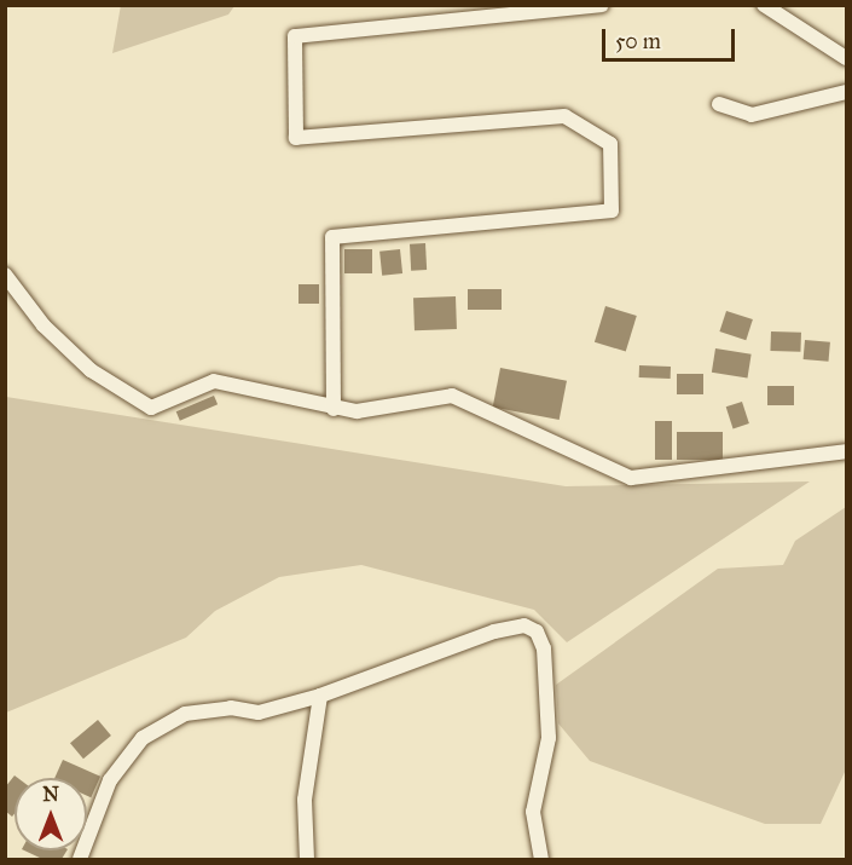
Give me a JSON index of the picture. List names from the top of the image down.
{
  "scale_bar": "50 m",
  "north": "top"
}
